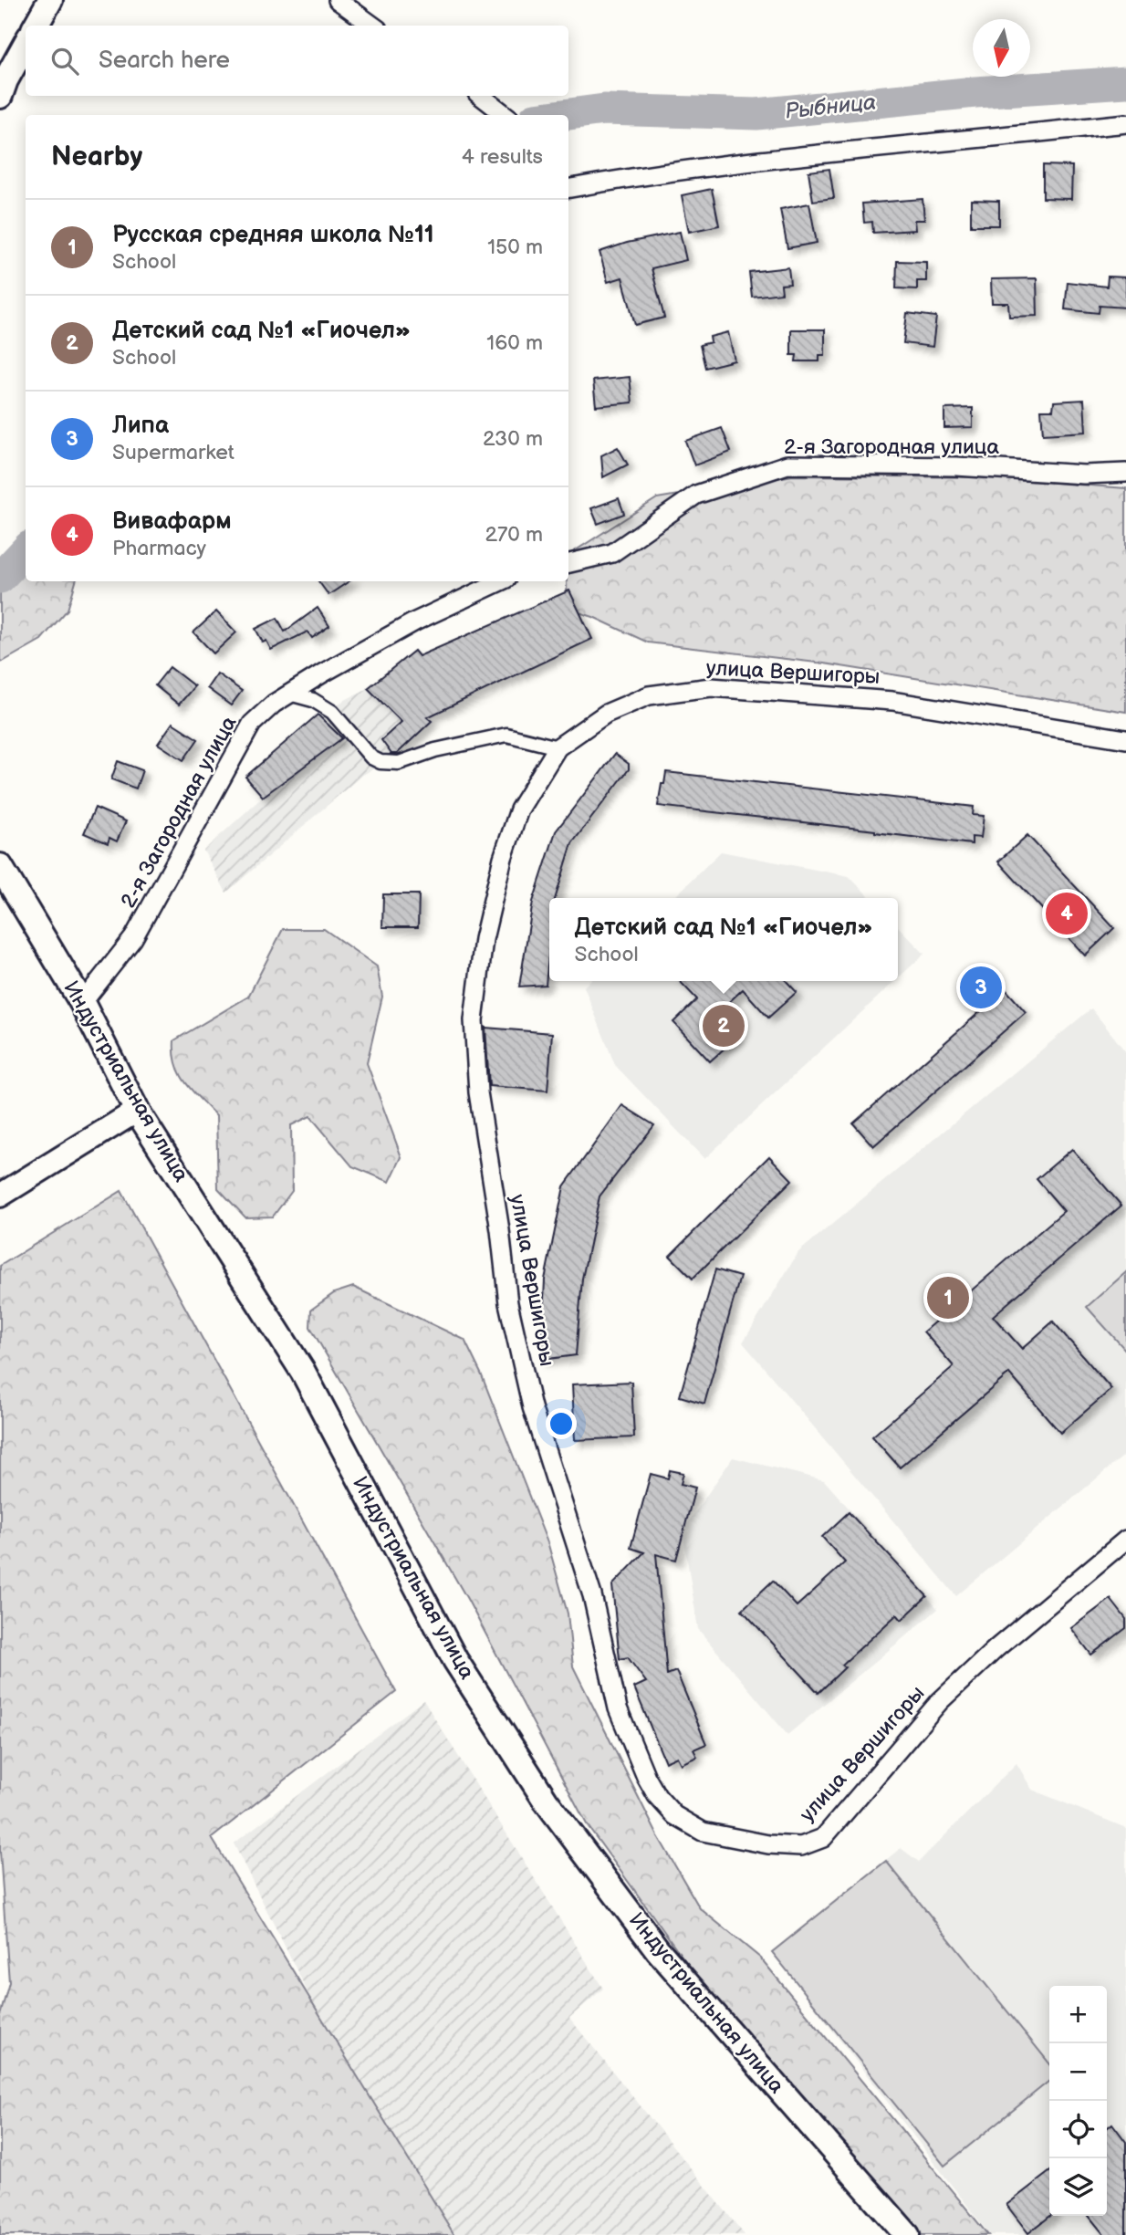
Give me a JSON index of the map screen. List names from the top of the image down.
{
  "streets": {
    "main road": ["Индустриальная улица"],
    "street": ["2-я Загородная улица", "улица Вершигоры"]
  },
  "crossings": [
    ["2-я Загородная улица", "Индустриальная улица"]
  ],
  "water": ["Рыбница"],
  "north": "bottom",
  "page": {
    "search": "Search here",
    "heading": ["Nearby", "4 results"],
    "list": [
      {
        "mark": "1",
        "name": "Русская средняя школа №11",
        "note": "School",
        "value": "150 m"
      },
      {
        "mark": "2",
        "name": "Детский сад №1 «Гиочел»",
        "note": "School",
        "value": "160 m"
      },
      {
        "mark": "3",
        "name": "Липа",
        "note": "Supermarket",
        "value": "230 m"
      },
      {
        "mark": "4",
        "name": "Вивафарм",
        "note": "Pharmacy",
        "value": "270 m"
      }
    ],
    "pins": [
      "4",
      "3",
      "2",
      "1"
    ],
    "popup": ["Детский сад №1 «Гиочел»", "School"],
    "map_buttons": ["+", "−"]
  }
}
